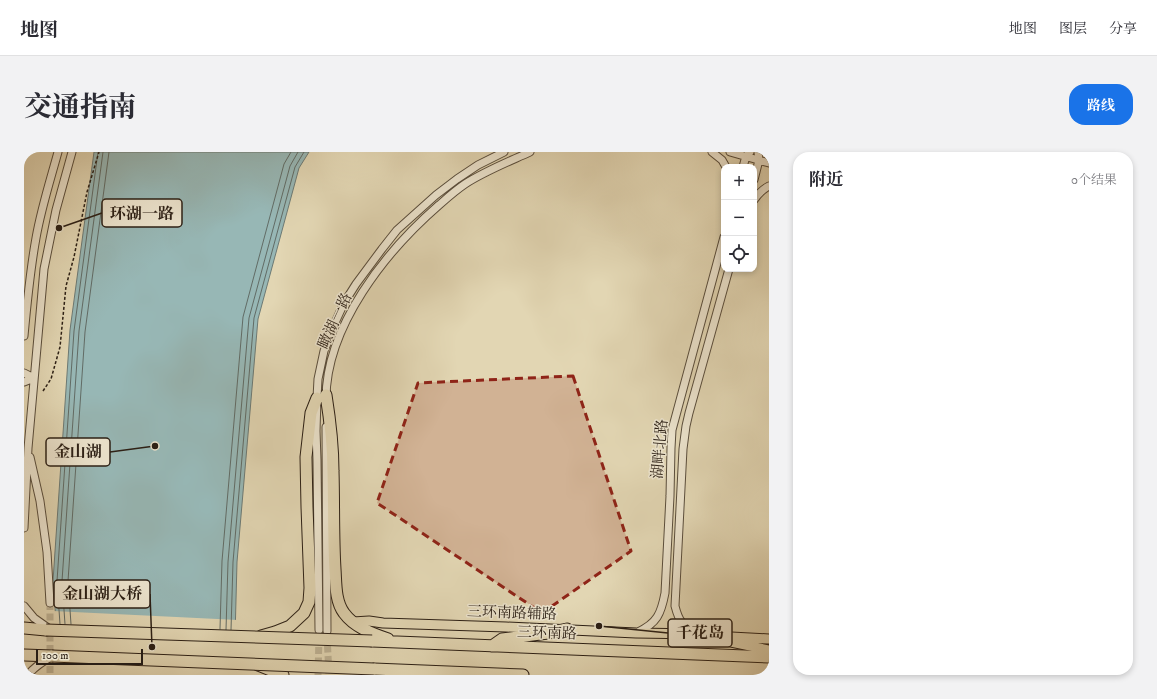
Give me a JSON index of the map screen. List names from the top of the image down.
{
  "streets": {
    "highway": ["三环南路"],
    "main road": ["三环南路辅路"],
    "street": ["瞰湖一路", "湖畔北路"]
  },
  "crossings": [
    ["湖畔北路", "三环南路辅路"]
  ],
  "places": [
    "环湖一路",
    "金山湖",
    "千花岛",
    "金山湖大桥"
  ],
  "scale_bar": "100 m",
  "page": {
    "header": "地图",
    "nav": ["地图", "图层", "分享"],
    "title": "交通指南",
    "buttons": "路线",
    "heading": ["附近", "0个结果"],
    "map_buttons": ["+", "−"],
    "scale": "100 m"
  }
}
